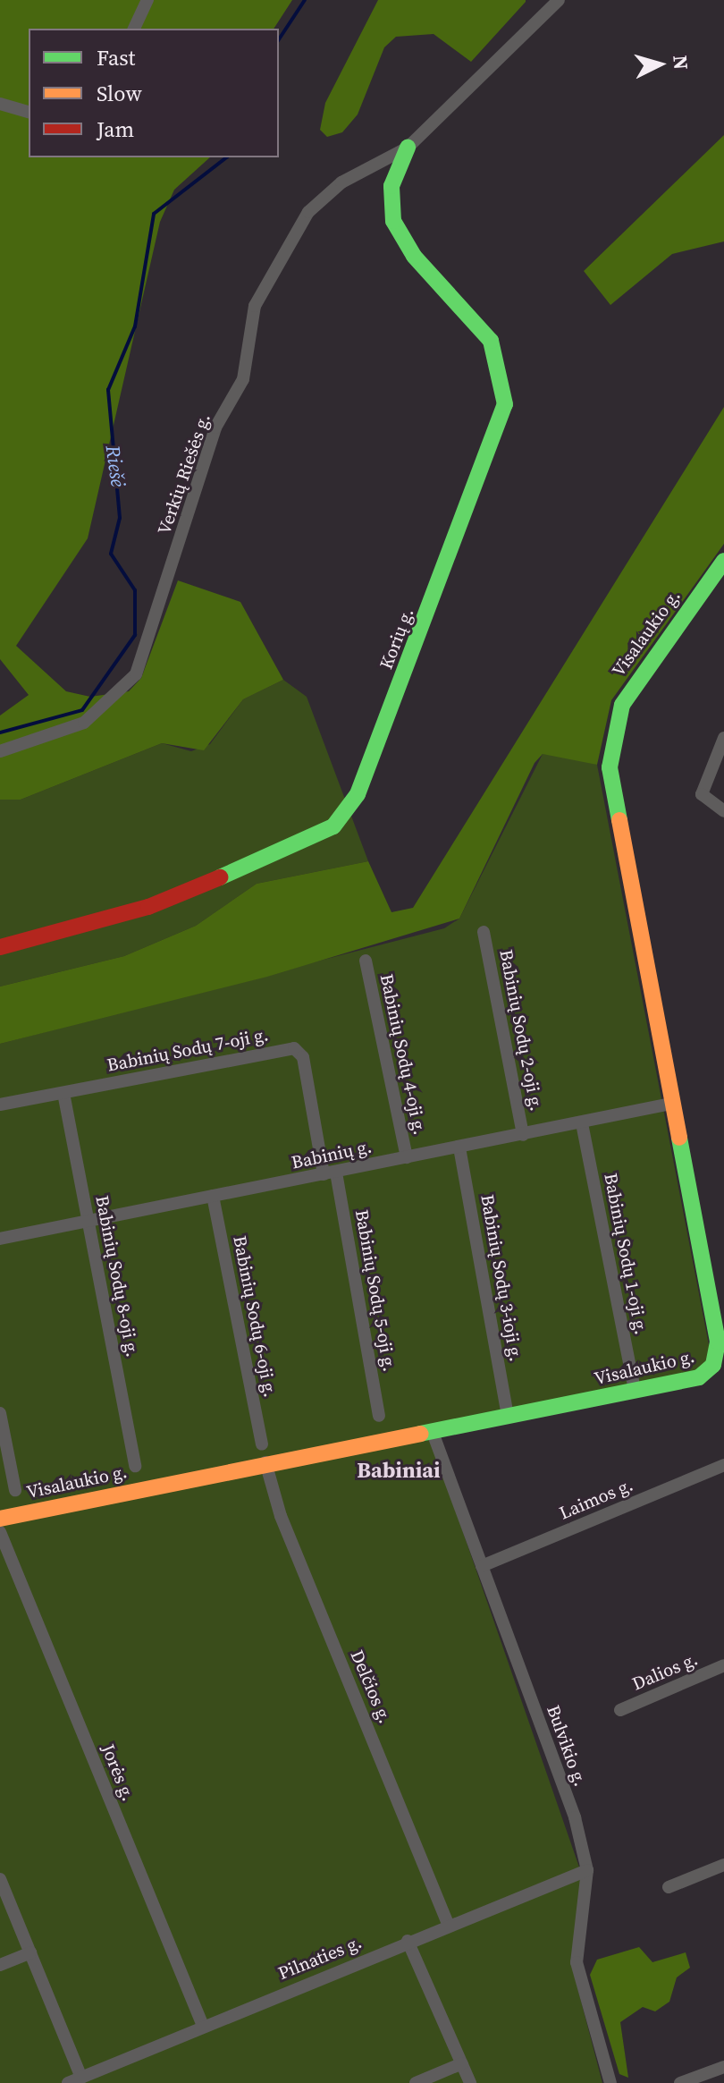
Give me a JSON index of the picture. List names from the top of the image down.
{
  "streets": {
    "street": [
      "Verkių Riešės g.",
      "Visalaukio g.",
      "Korių g.",
      "Babinių Sodų 2-oji g.",
      "Babinių Sodų 7-oji g.",
      "Babinių Sodų 4-oji g.",
      "Babinių g.",
      "Babinių Sodų 1-oji g.",
      "Babinių Sodų 8-oji g.",
      "Babinių Sodų 3-ioji g.",
      "Babinių Sodų 5-oji g.",
      "Babinių Sodų 6-oji g.",
      "Laimos g.",
      "Dalios g.",
      "Delčios g.",
      "Bulvikio g.",
      "Jorės g.",
      "Pilnaties g."
    ]
  },
  "crossings": [
    ["Verkių Riešės g.", "Korių g."],
    ["Visalaukio g.", "Babinių g."],
    ["Visalaukio g.", "Babinių Sodų 1-oji g."],
    ["Visalaukio g.", "Babinių Sodų 3-ioji g."],
    ["Visalaukio g.", "Delčios g."],
    ["Visalaukio g.", "Bulvikio g."],
    ["Babinių Sodų 2-oji g.", "Babinių g."],
    ["Babinių Sodų 7-oji g.", "Babinių g."],
    ["Babinių Sodų 7-oji g.", "Babinių Sodų 8-oji g."],
    ["Babinių Sodų 7-oji g.", "Babinių Sodų 5-oji g."],
    ["Babinių Sodų 4-oji g.", "Babinių g."],
    ["Babinių g.", "Babinių Sodų 1-oji g."],
    ["Babinių g.", "Babinių Sodų 8-oji g."],
    ["Babinių g.", "Babinių Sodų 3-ioji g."],
    ["Babinių g.", "Babinių Sodų 5-oji g."],
    ["Babinių g.", "Babinių Sodų 6-oji g."],
    ["Laimos g.", "Bulvikio g."],
    ["Delčios g.", "Pilnaties g."],
    ["Bulvikio g.", "Pilnaties g."],
    ["Jorės g.", "Pilnaties g."]
  ],
  "districts": ["Babiniai"],
  "water": ["Riešė"],
  "legend": ["Fast", "Slow", "Jam"],
  "north": "right"
}
